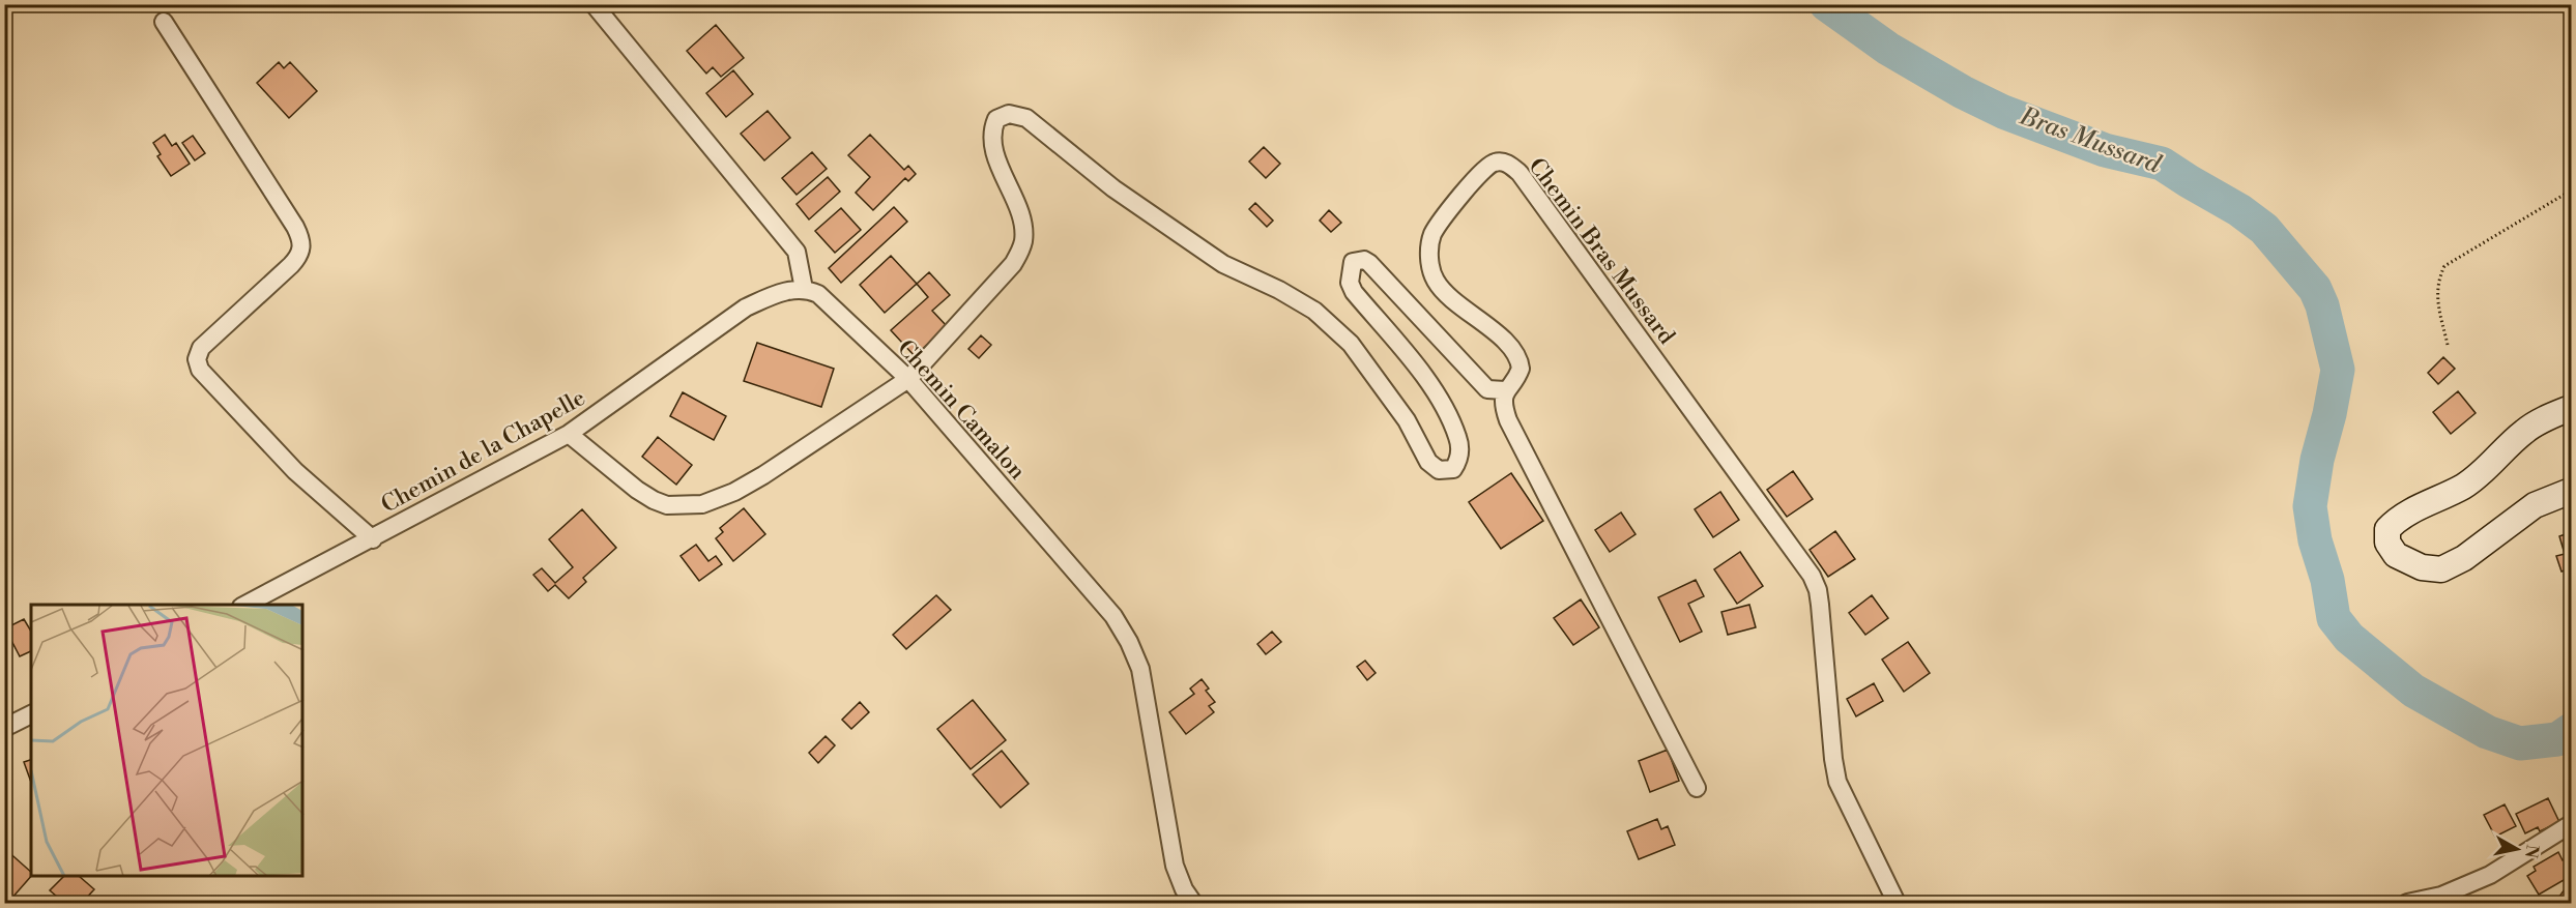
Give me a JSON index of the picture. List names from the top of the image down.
{
  "streets": {
    "street": ["Chemin Bras Mussard", "Chemin Camalon", "Chemin de la Chapelle"]
  },
  "crossings": [
    ["Chemin Camalon", "Chemin de la Chapelle"]
  ],
  "water": ["Bras Mussard"],
  "north": "right"
}
